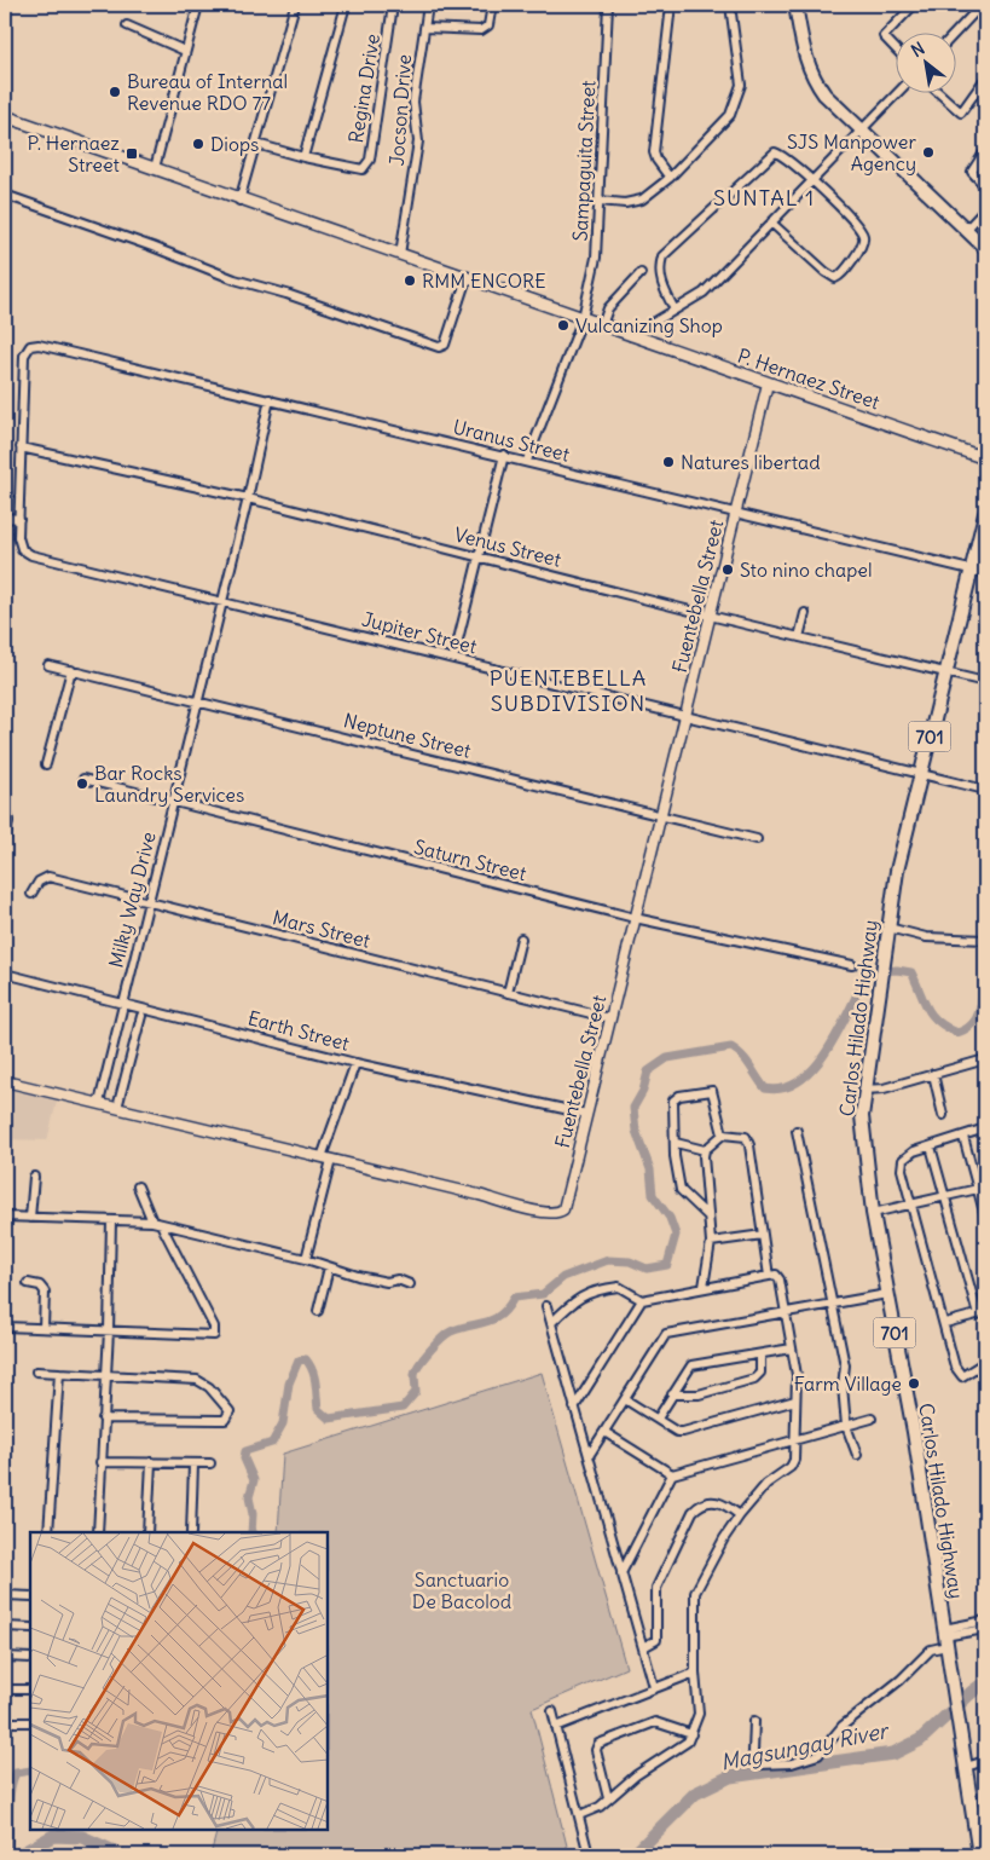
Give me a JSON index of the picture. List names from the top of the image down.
{
  "streets": {
    "main road": ["P. Hernaez Street", "701", "Carlos Hilado Highway"],
    "street": [
      "Regina Drive",
      "Jocson Drive",
      "Sampaguita Street",
      "Uranus Street",
      "Venus Street",
      "Fuentebella Street",
      "Jupiter Street",
      "Neptune Street",
      "Saturn Street",
      "Milky Way Drive",
      "Mars Street",
      "Earth Street"
    ]
  },
  "crossings": [
    ["Jocson Drive", "P. Hernaez Street"],
    ["Sampaguita Street", "P. Hernaez Street"],
    ["Sampaguita Street", "Uranus Street"],
    ["P. Hernaez Street", "Fuentebella Street"],
    ["Uranus Street", "Venus Street"],
    ["Uranus Street", "Fuentebella Street"],
    ["Uranus Street", "Milky Way Drive"],
    ["Uranus Street", "Carlos Hilado Highway"],
    ["Venus Street", "Fuentebella Street"],
    ["Venus Street", "Milky Way Drive"],
    ["Venus Street", "Carlos Hilado Highway"],
    ["Fuentebella Street", "Jupiter Street"],
    ["Fuentebella Street", "Neptune Street"],
    ["Fuentebella Street", "Saturn Street"],
    ["Fuentebella Street", "Milky Way Drive"],
    ["Fuentebella Street", "Mars Street"],
    ["Fuentebella Street", "Earth Street"],
    ["Jupiter Street", "Milky Way Drive"],
    ["Jupiter Street", "Carlos Hilado Highway"],
    ["Neptune Street", "Milky Way Drive"],
    ["Saturn Street", "Milky Way Drive"],
    ["Milky Way Drive", "Mars Street"],
    ["Milky Way Drive", "Earth Street"]
  ],
  "districts": ["SUNTAL 1", "PUENTEBELLA SUBDIVISION"],
  "water": ["Magsungay River"],
  "parks": ["Sanctuario De Bacolod"],
  "places": {
    "other": [
      "Bureau of Internal Revenue RDO 77",
      "Diops",
      "SJS Manpower Agency",
      "RMM ENCORE",
      "Vulcanizing Shop",
      "Natures libertad",
      "Sto nino chapel",
      "Bar Rocks Laundry Services",
      "Farm Village"
    ],
    "transit": ["P. Hernaez Street"]
  },
  "north": "top left"
}
